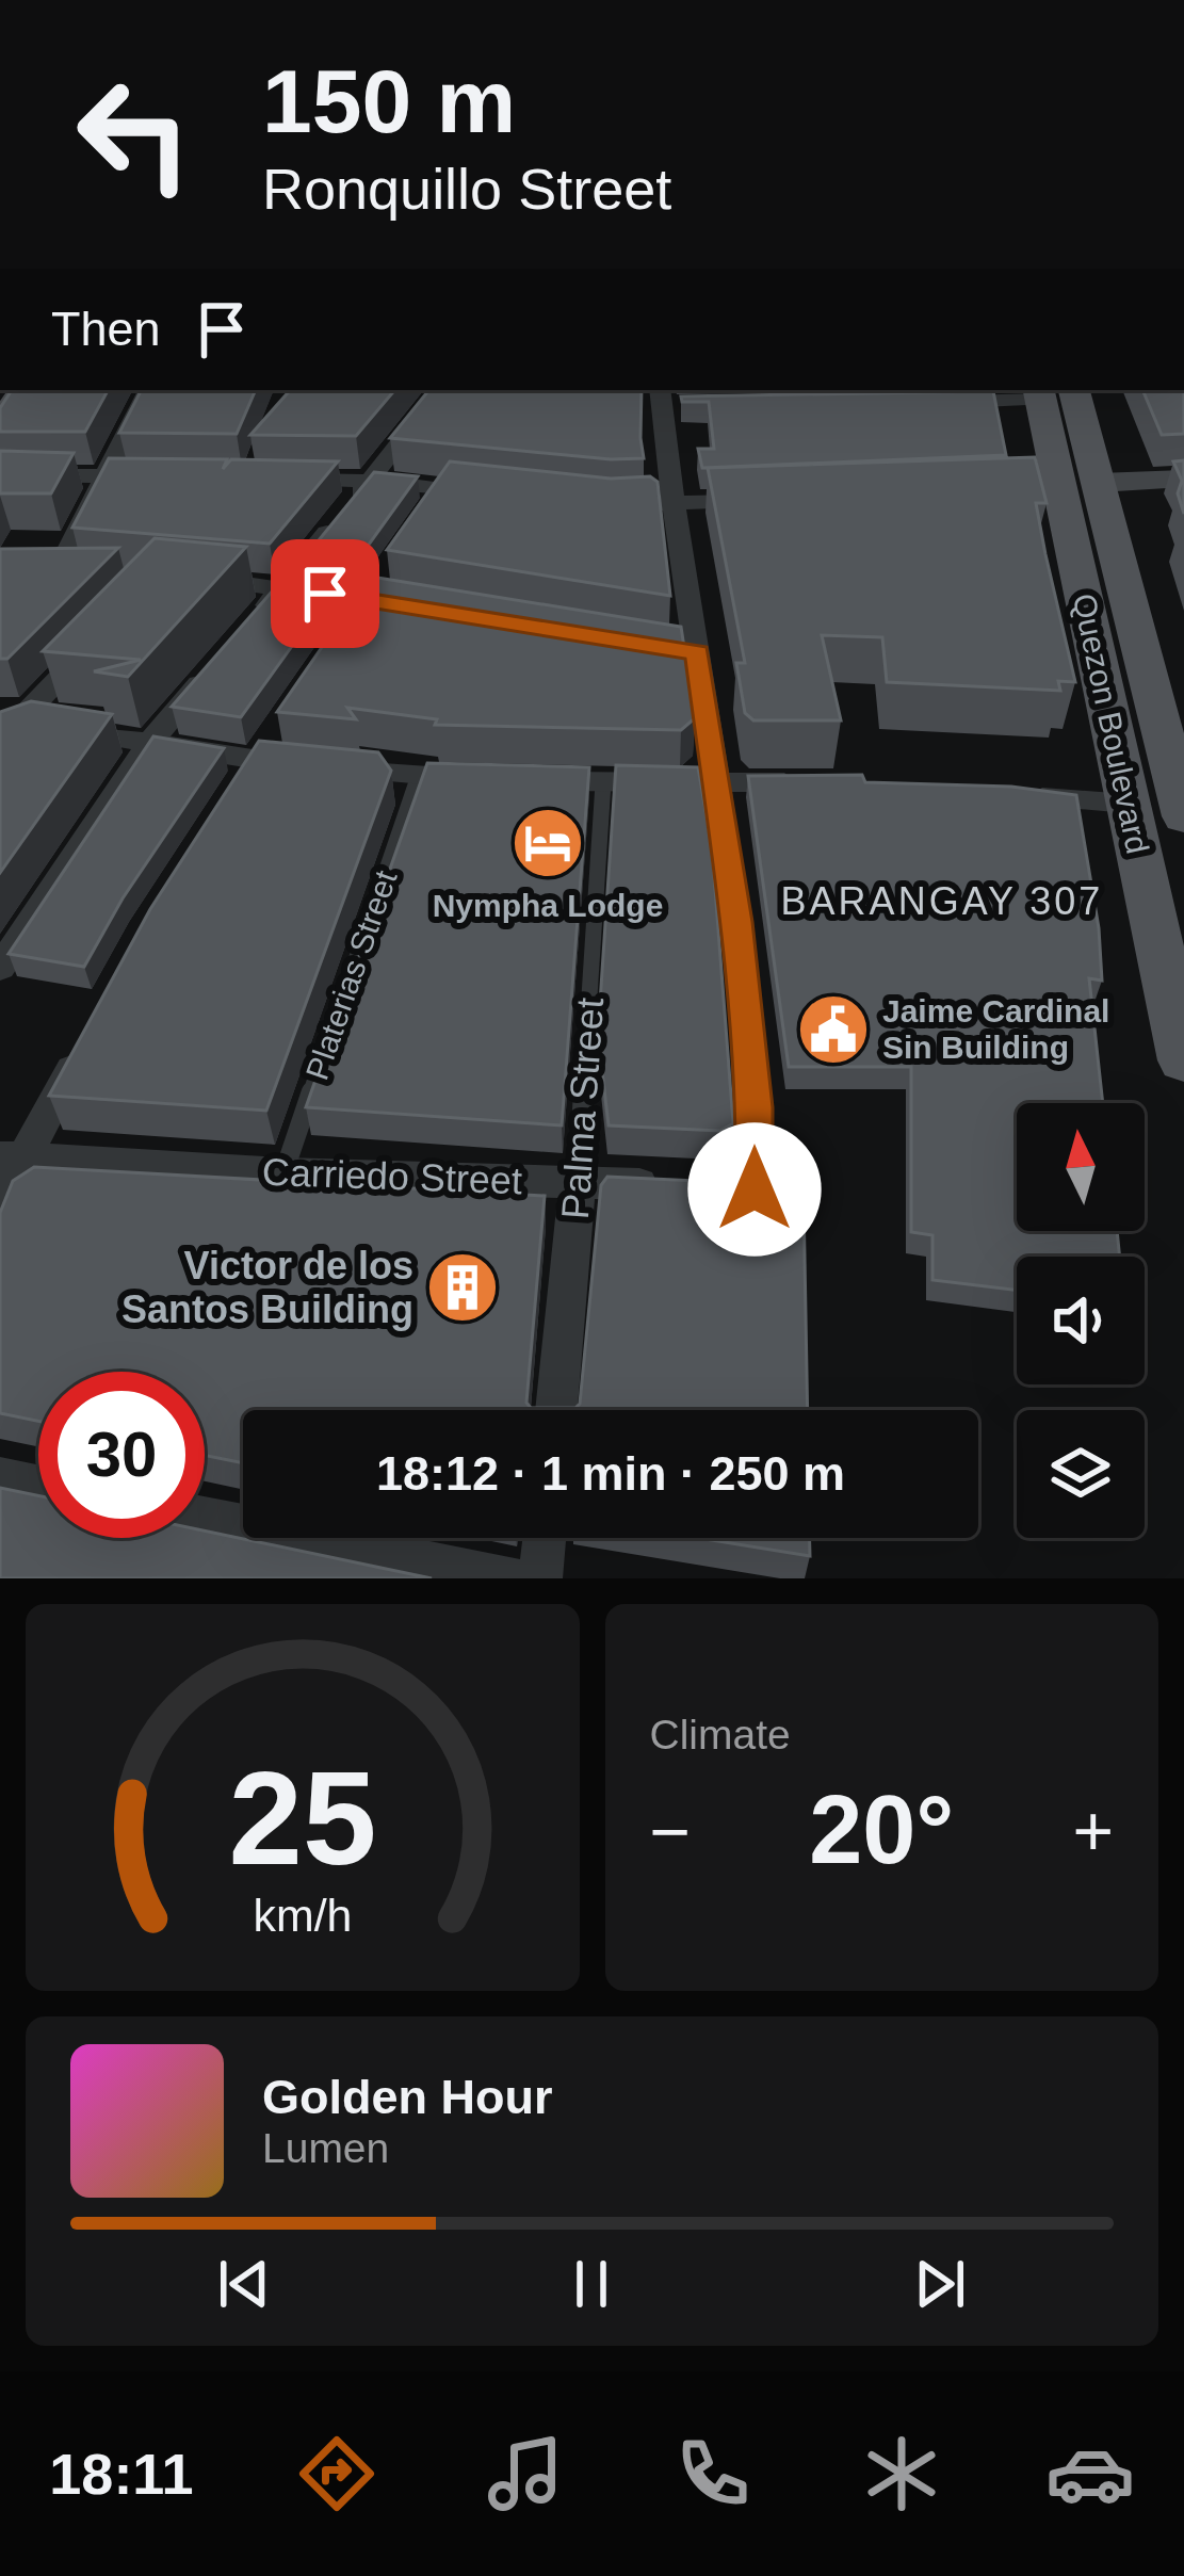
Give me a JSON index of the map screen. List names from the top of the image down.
{
  "streets": {
    "main road": ["Quezon Boulevard"],
    "street": ["Palma Street", "Carriedo Street"],
    "lane": ["Platerias Street"]
  },
  "crossings": [
    ["Platerias Street", "Carriedo Street"],
    ["Palma Street", "Carriedo Street"]
  ],
  "districts": ["BARANGAY 307"],
  "places": {
    "hotel": ["Nympha Lodge"],
    "public building": ["Jaime Cardinal Sin Building"],
    "building": ["Victor de los Santos Building"]
  },
  "north": "top",
  "page": {
    "turn": ["150 m", "Ronquillo Street"],
    "then": "Then",
    "limit": "30",
    "trip": "18:12 · 1 min · 250 m",
    "tile": "Climate",
    "heat": ["−", "20°", "+"],
    "song": ["Golden Hour", "Lumen"],
    "tabs": "18:11",
    "gauge": ["25", "km/h"]
  }
}
